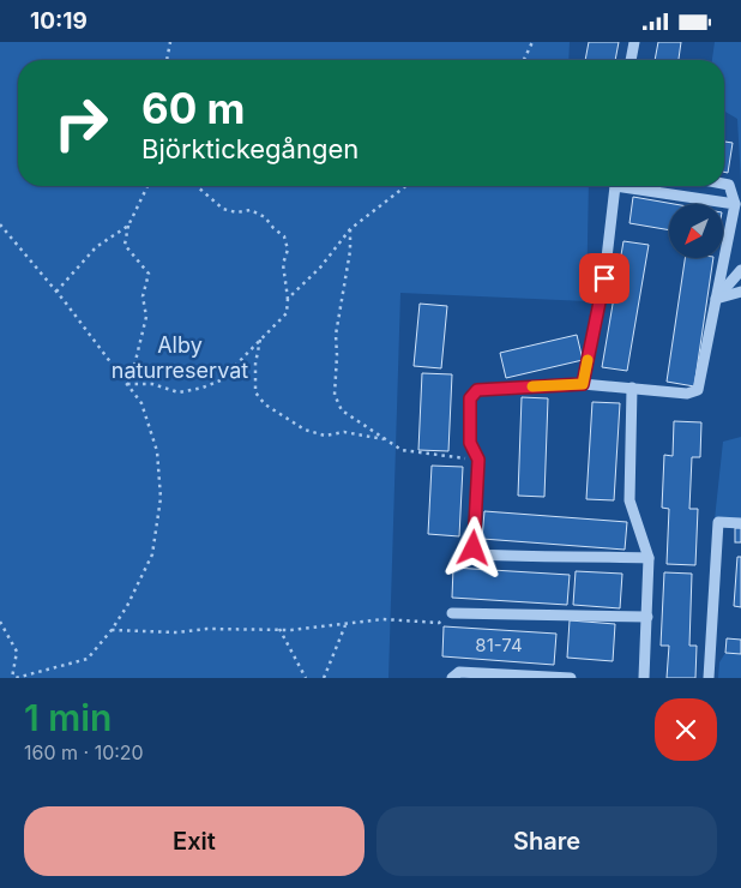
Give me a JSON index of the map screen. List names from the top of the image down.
{
  "parks": ["Alby naturreservat"],
  "house_numbers": ["81-74"],
  "north": "bottom left",
  "page": {
    "status": "10:19",
    "turn": ["60 m", "Björktickegången"],
    "heading": ["1 min", "160 m · 10:20"],
    "buttons": ["Exit", "Share"]
  }
}
